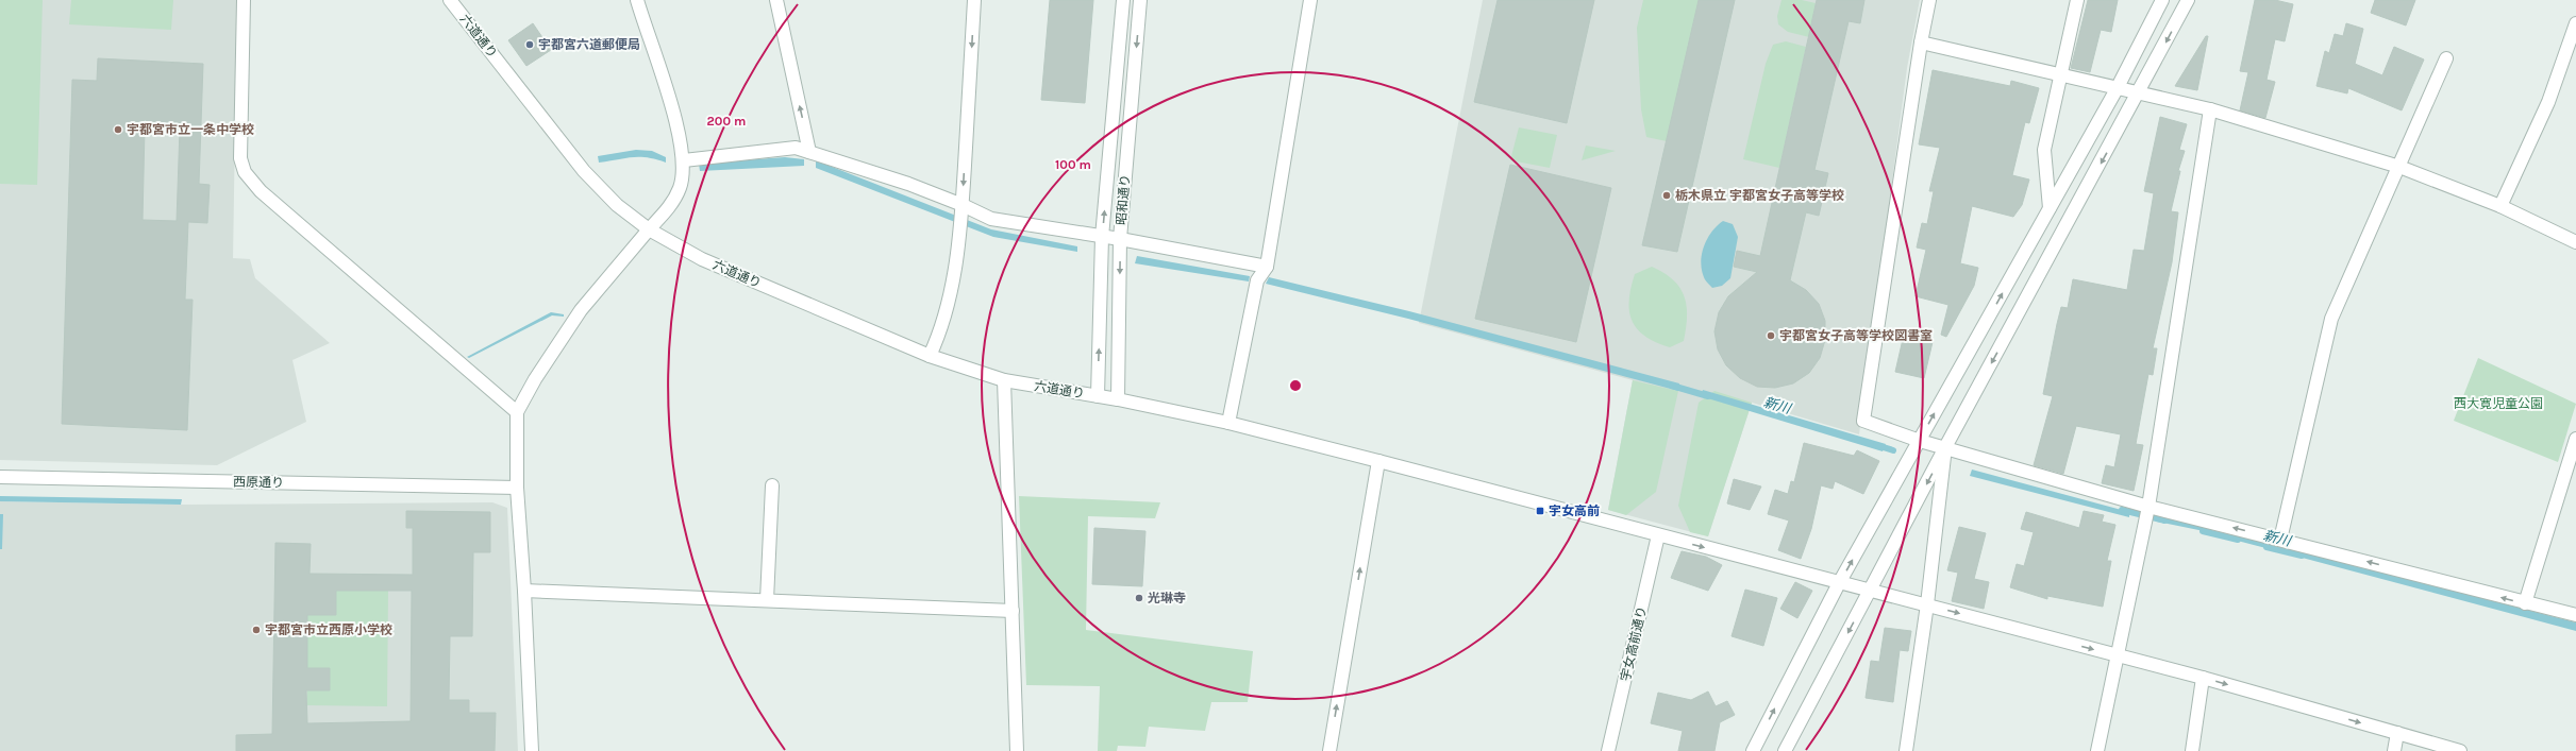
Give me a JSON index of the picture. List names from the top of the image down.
{
  "streets": {
    "street": [
      "六道通り",
      "昭和通り",
      "西原通り",
      "宇女高前通り"
    ]
  },
  "crossings": [
    ["六道通り", "昭和通り"],
    ["六道通り", "宇女高前通り"]
  ],
  "water": ["新川"],
  "parks": ["西大寛児童公園"],
  "places": {
    "other": [
      "宇都宮六道郵便局",
      "宇都宮市立一条中学校",
      "栃木県立 宇都宮女子高等学校",
      "宇都宮女子高等学校図書室",
      "光琳寺",
      "宇都宮市立西原小学校"
    ],
    "transit": ["宇女高前"]
  },
  "rings": ["200 m", "100 m"]
}
